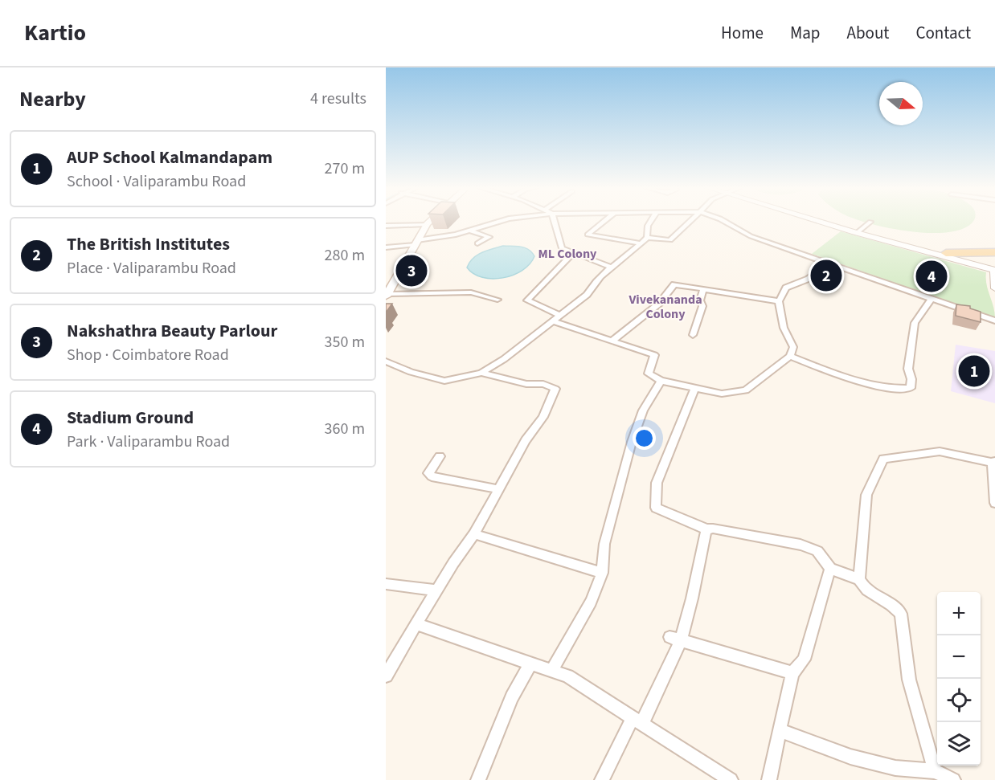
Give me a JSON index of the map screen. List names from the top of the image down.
{
  "districts": ["ML Colony", "Vivekananda Colony"],
  "north": "right",
  "page": {
    "header": "Kartio",
    "nav": [
      "Home",
      "Map",
      "About",
      "Contact"
    ],
    "heading": ["Nearby", "4 results"],
    "list": [
      {
        "mark": "1",
        "name": "AUP School Kalmandapam",
        "note": "School · Valiparambu Road",
        "value": "270 m"
      },
      {
        "mark": "2",
        "name": "The British Institutes",
        "note": "Place · Valiparambu Road",
        "value": "280 m"
      },
      {
        "mark": "3",
        "name": "Nakshathra Beauty Parlour",
        "note": "Shop · Coimbatore Road",
        "value": "350 m"
      },
      {
        "mark": "4",
        "name": "Stadium Ground",
        "note": "Park · Valiparambu Road",
        "value": "360 m"
      }
    ],
    "pins": [
      "3",
      "2",
      "4",
      "1"
    ],
    "map_buttons": ["+", "−"]
  }
}
